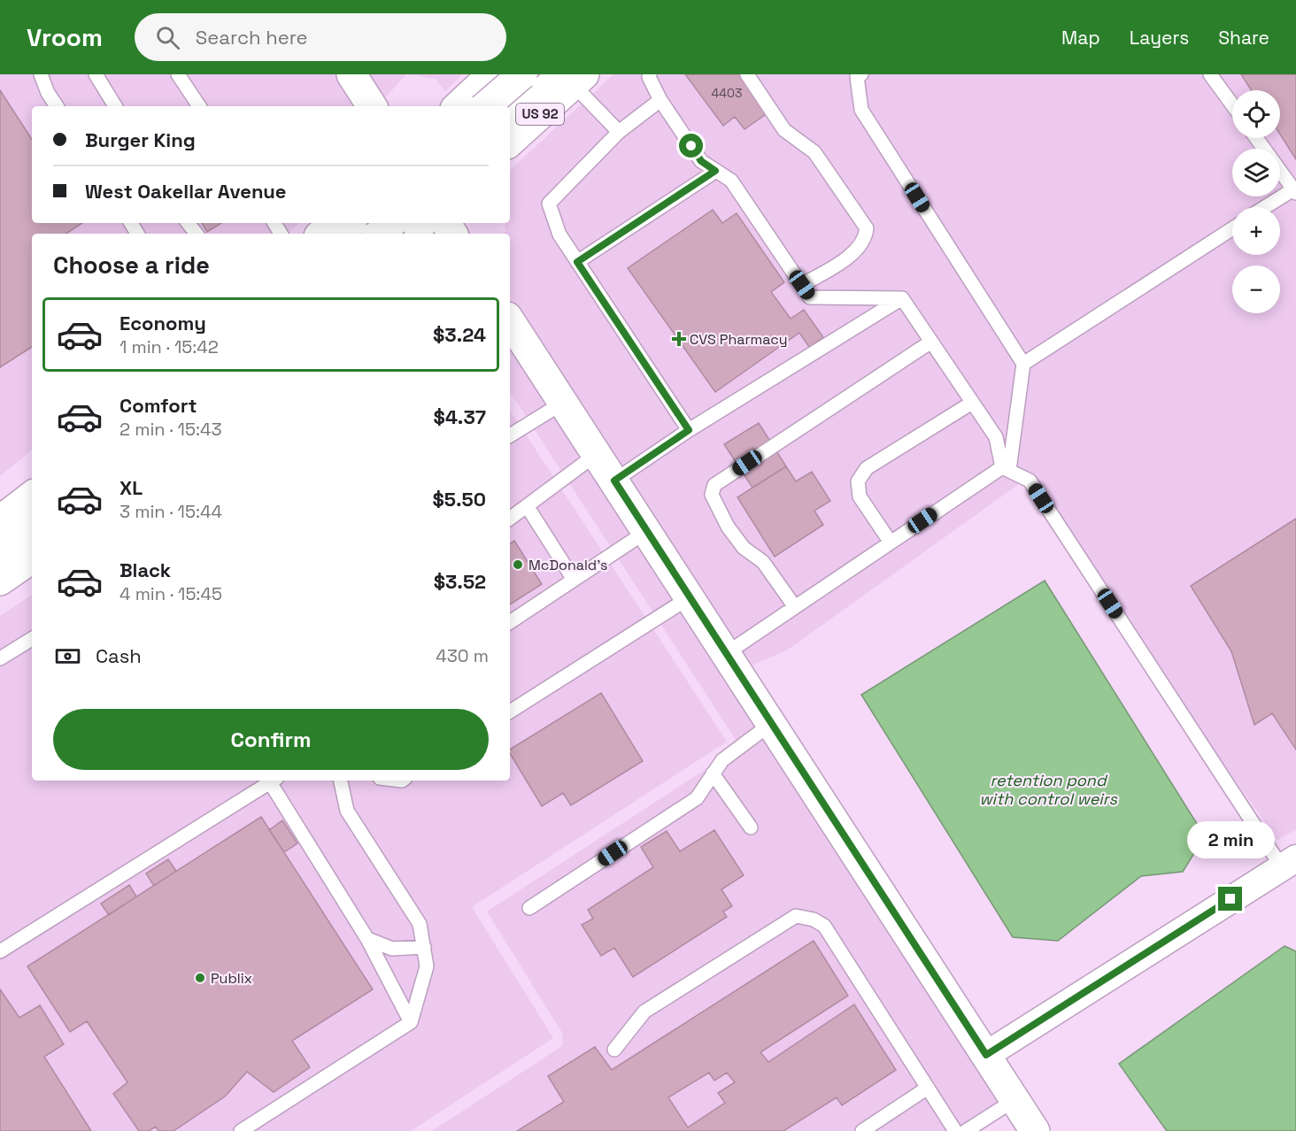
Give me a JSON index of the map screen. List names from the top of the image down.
{
  "streets": {
    "main road": ["US 92"]
  },
  "water": ["retention pond with control weirs"],
  "places": {
    "health": ["CVS Pharmacy"],
    "other": ["McDonald's", "Publix"]
  },
  "house_numbers": ["4403"],
  "page": {
    "header": "Vroom",
    "search": "Search here",
    "nav": ["Map", "Layers", "Share"],
    "map_buttons": ["+", "−"],
    "banner": ["Burger King", "West Oakellar Avenue"],
    "heading": "Choose a ride",
    "list": [
      {
        "name": "Economy",
        "note": "1 min · 15:42",
        "value": "$3.24"
      },
      {
        "name": "Comfort",
        "note": "2 min · 15:43",
        "value": "$4.37"
      },
      {
        "name": "XL",
        "note": "3 min · 15:44",
        "value": "$5.50"
      },
      {
        "name": "Black",
        "note": "4 min · 15:45",
        "value": "$3.52"
      }
    ],
    "pay": ["Cash", "430 m"],
    "buttons": "Confirm",
    "bubble": "2 min"
  }
}
